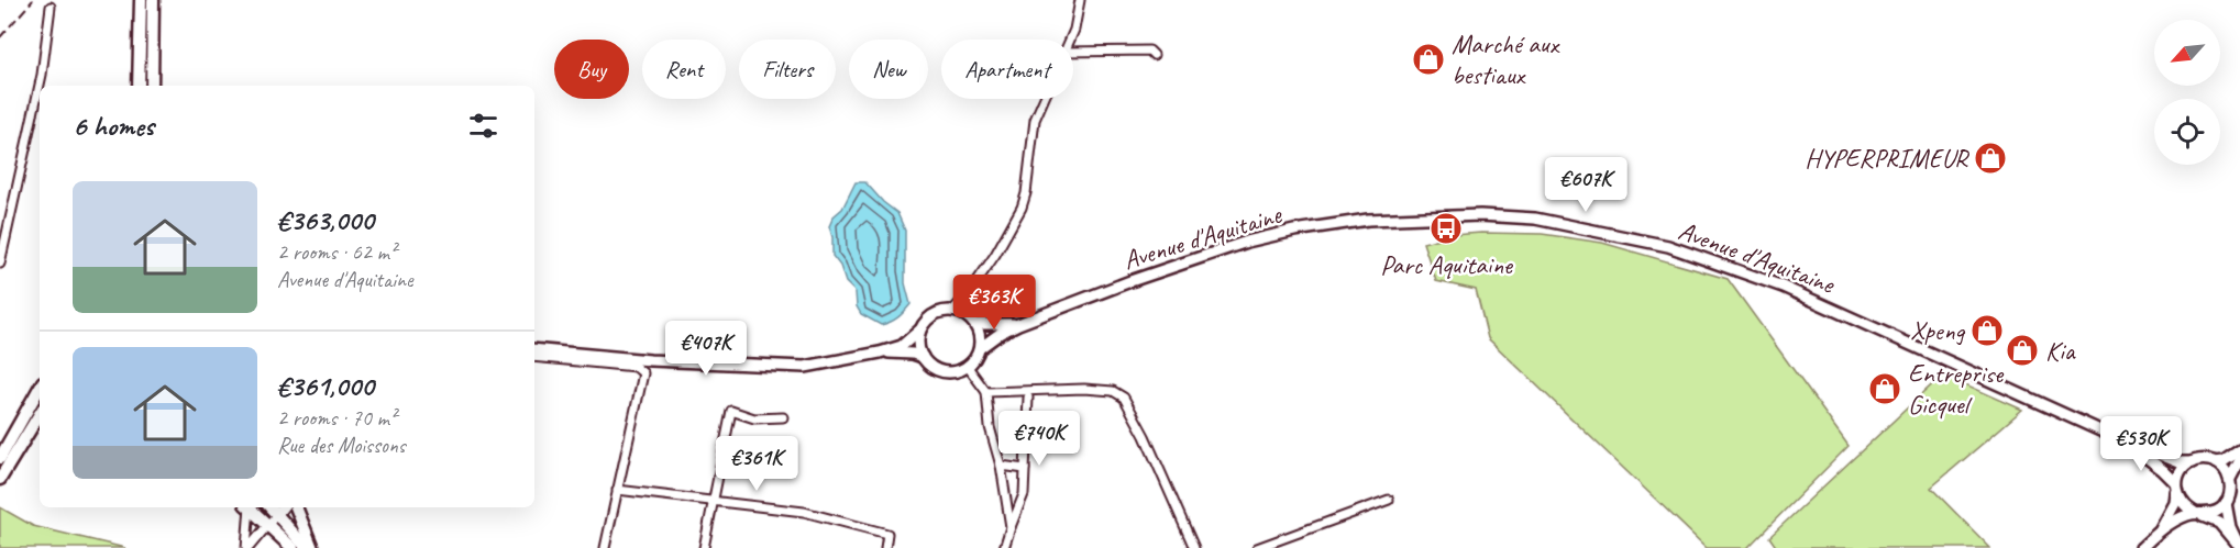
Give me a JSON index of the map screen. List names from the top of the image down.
{
  "streets": {
    "street": ["Avenue d'Aquitaine"]
  },
  "places": {
    "shop": [
      "Marché aux bestiaux",
      "HYPERPRIMEUR",
      "Xpeng",
      "Kia",
      "Entreprise Gicquel"
    ],
    "bus stop": ["Parc Aquitaine"]
  },
  "north": "bottom left",
  "page": {
    "chip": [
      "Buy",
      "Rent",
      "Filters",
      "New",
      "Apartment"
    ],
    "heading": "6 homes",
    "price": [
      "€607K",
      "€363K",
      "€407K",
      "€740K",
      "€530K",
      "€361K"
    ],
    "list": [
      {
        "name": "€363,000",
        "note": "2 rooms · 62 m² · Avenue d'Aquitaine"
      },
      {
        "name": "€361,000",
        "note": "2 rooms · 70 m² · Rue des Moissons"
      }
    ]
  }
}
